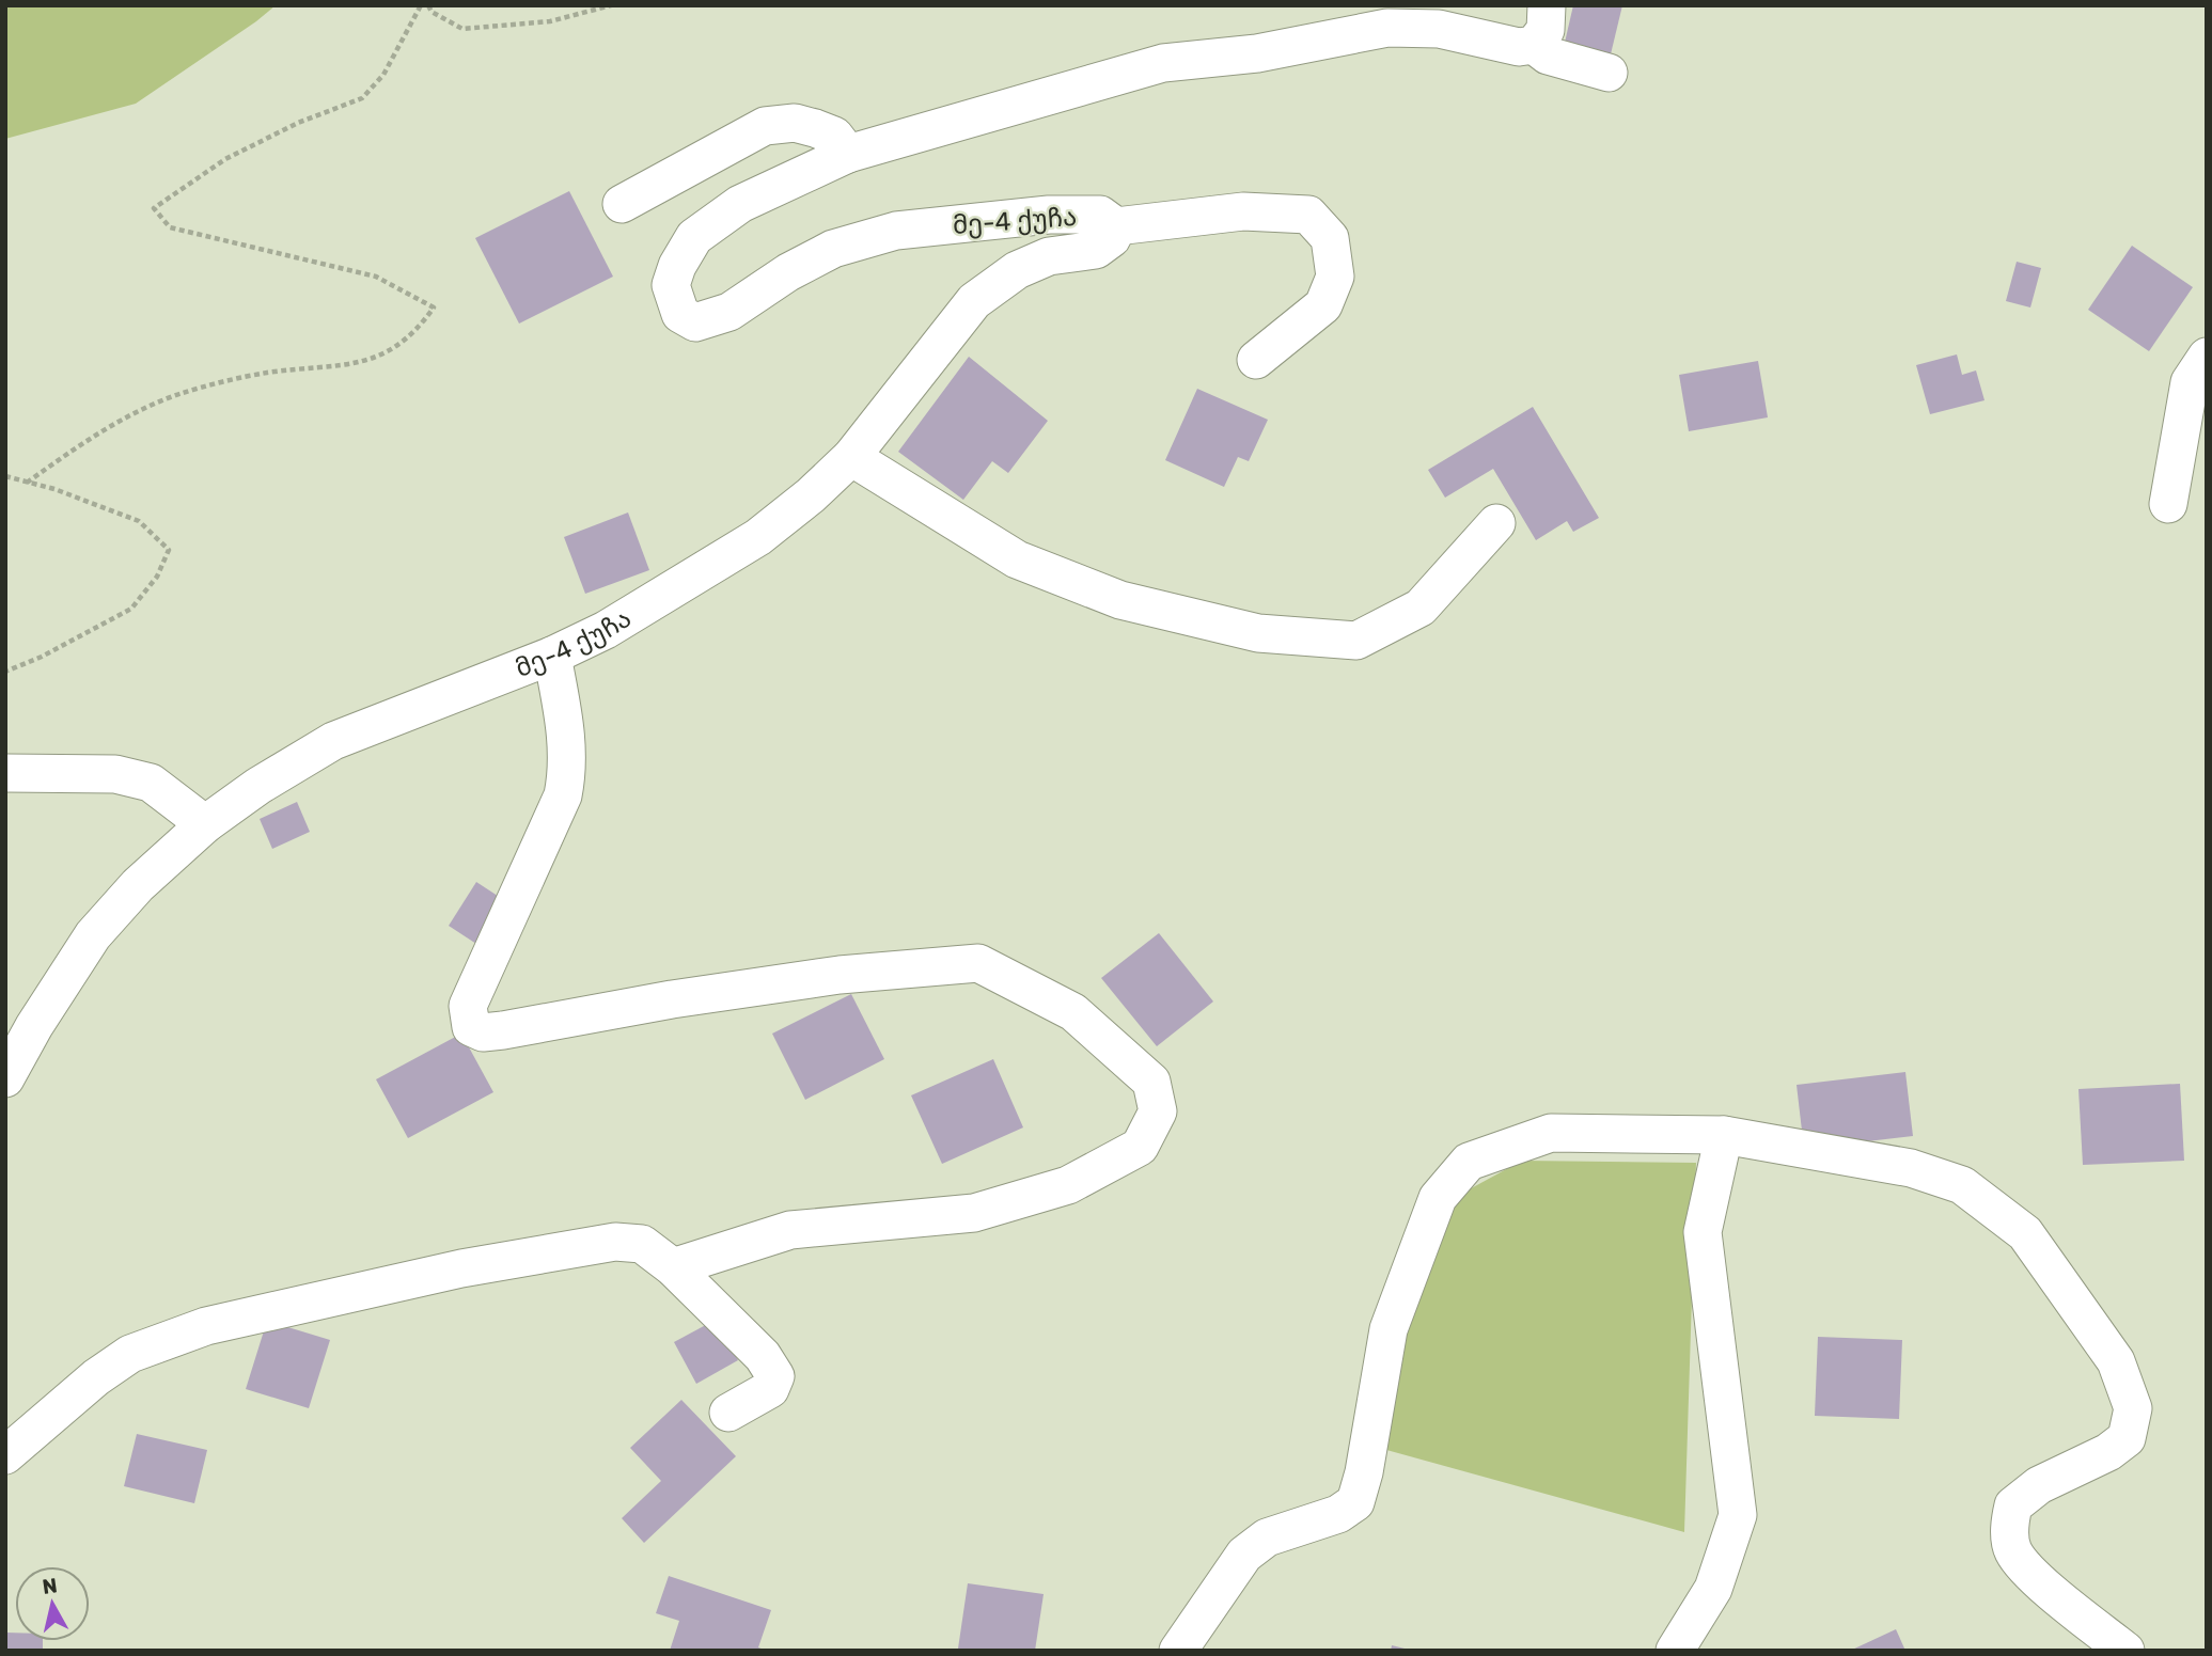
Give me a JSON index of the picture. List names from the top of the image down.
{
  "streets": {
    "street": ["მე-4 ქუჩა"]
  },
  "north": "top"
}
